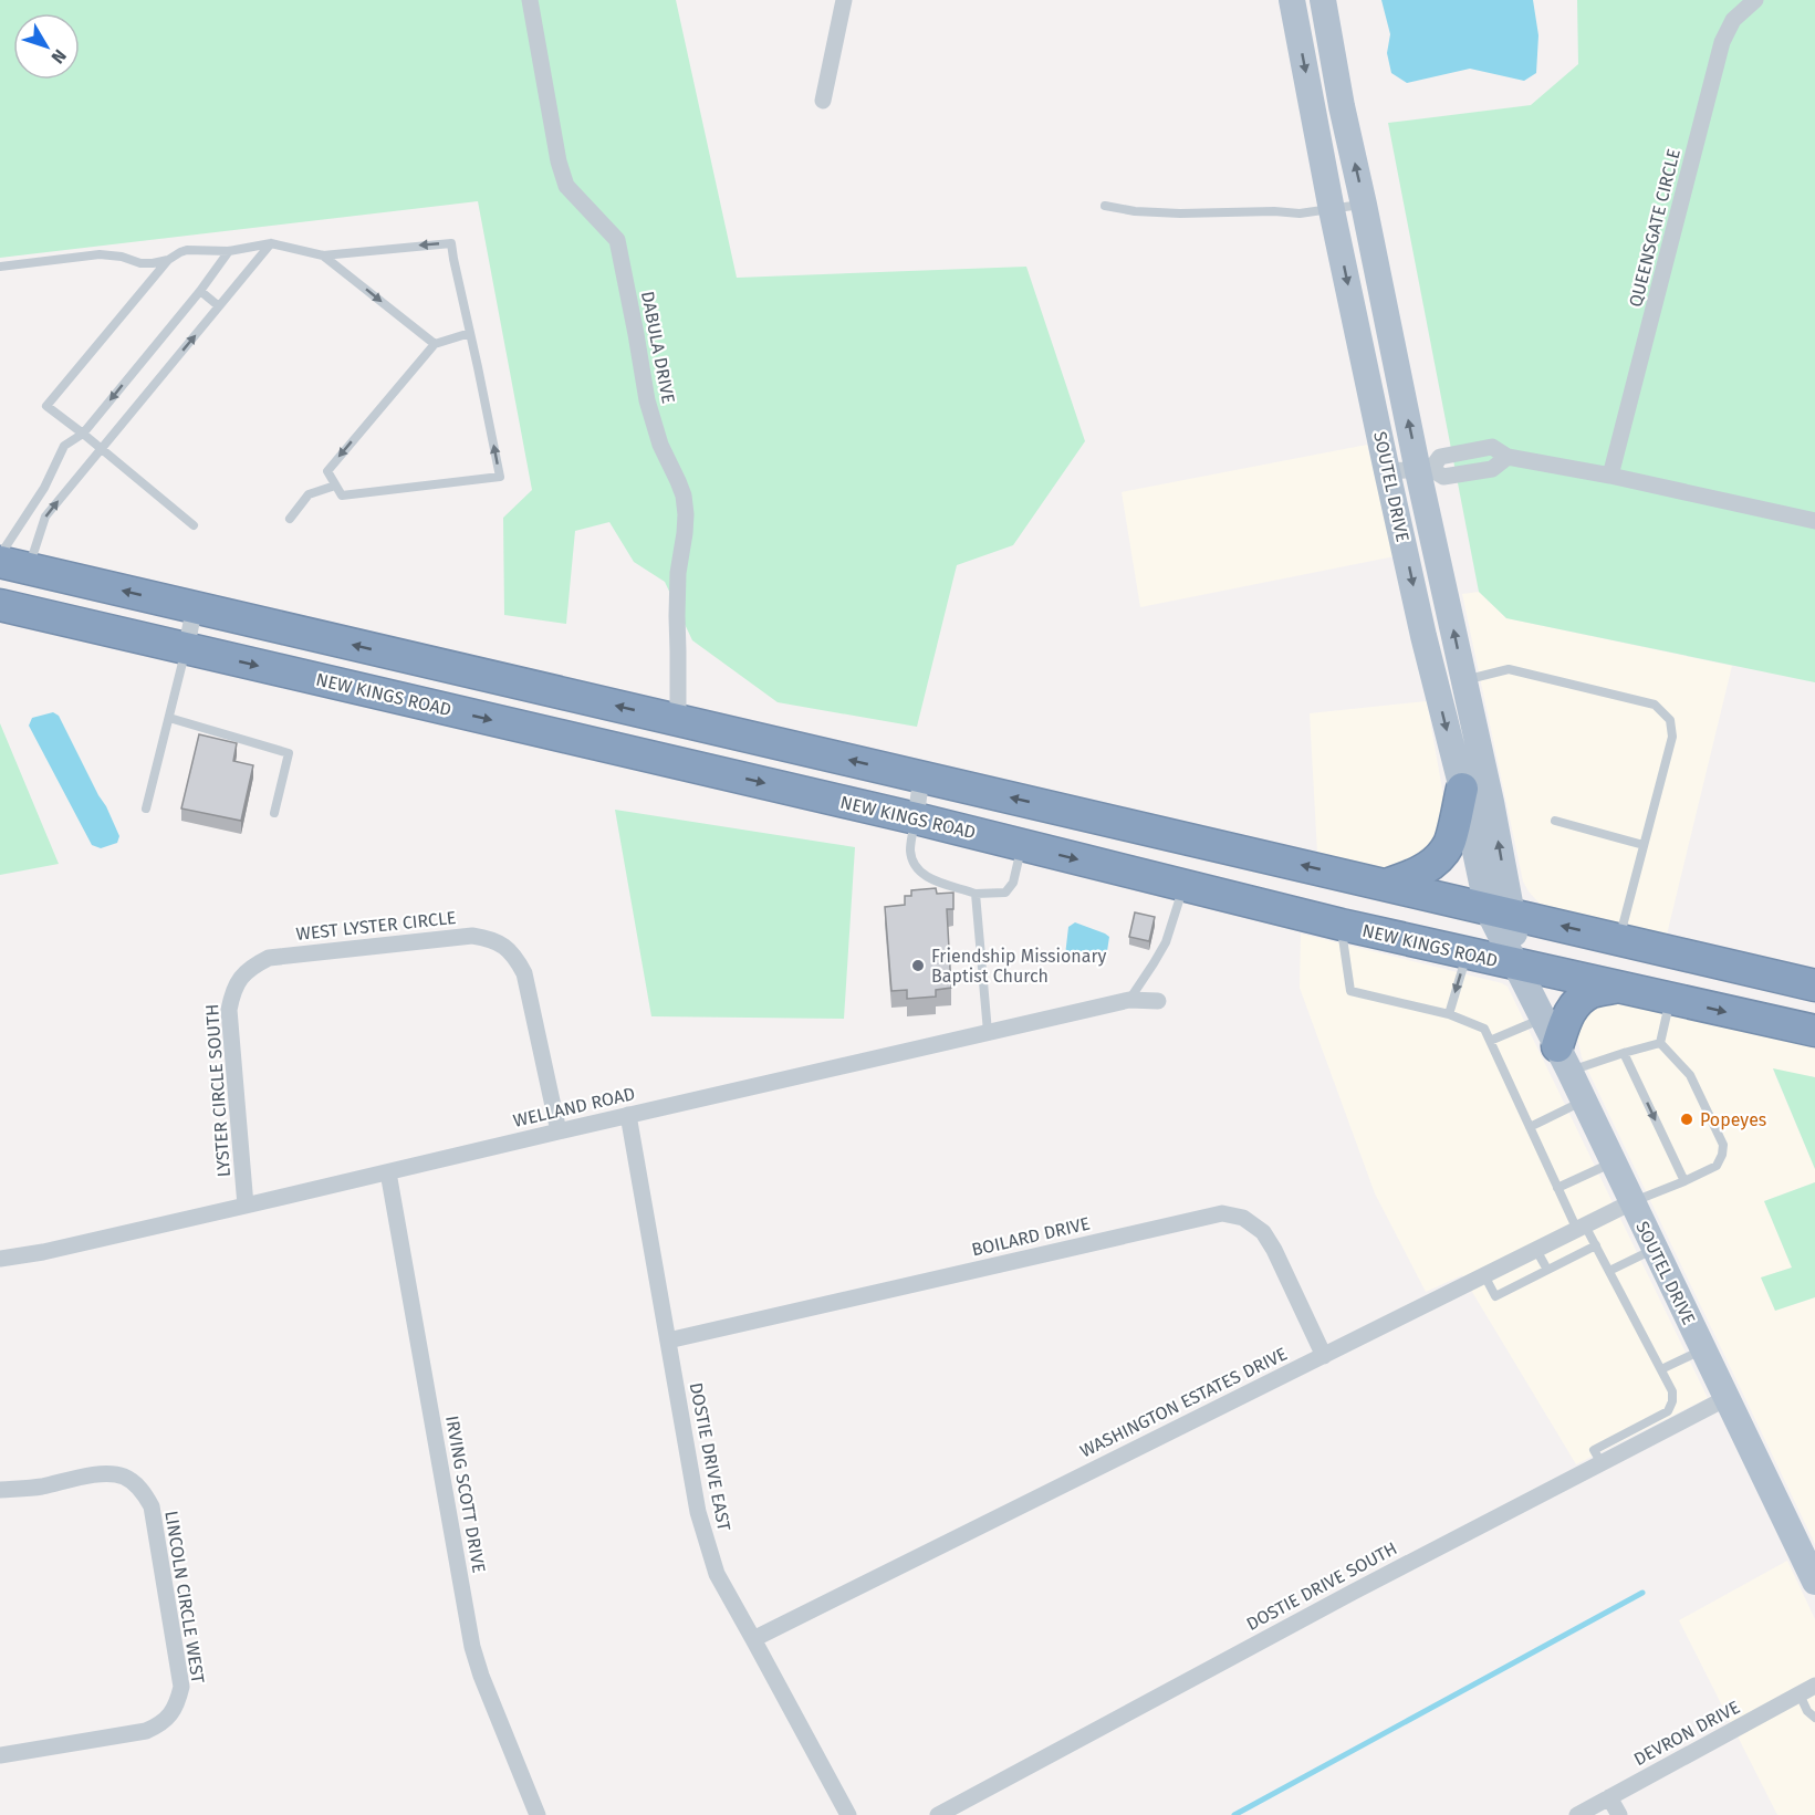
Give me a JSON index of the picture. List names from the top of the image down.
{
  "streets": {
    "highway": ["NEW KINGS ROAD"],
    "main road": ["SOUTEL DRIVE"],
    "street": [
      "QUEENSGATE CIRCLE",
      "DABULA DRIVE",
      "WEST LYSTER CIRCLE",
      "LYSTER CIRCLE SOUTH",
      "WELLAND ROAD",
      "BOILARD DRIVE",
      "WASHINGTON ESTATES DRIVE",
      "DOSTIE DRIVE EAST",
      "IRVING SCOTT DRIVE",
      "DOSTIE DRIVE SOUTH",
      "LINCOLN CIRCLE WEST",
      "DEVRON DRIVE"
    ]
  },
  "crossings": [
    ["SOUTEL DRIVE", "NEW KINGS ROAD"],
    ["SOUTEL DRIVE", "WASHINGTON ESTATES DRIVE"],
    ["SOUTEL DRIVE", "DOSTIE DRIVE SOUTH"],
    ["WEST LYSTER CIRCLE", "LYSTER CIRCLE SOUTH"],
    ["WEST LYSTER CIRCLE", "WELLAND ROAD"],
    ["LYSTER CIRCLE SOUTH", "WELLAND ROAD"],
    ["WELLAND ROAD", "DOSTIE DRIVE EAST"],
    ["WELLAND ROAD", "IRVING SCOTT DRIVE"],
    ["BOILARD DRIVE", "WASHINGTON ESTATES DRIVE"],
    ["BOILARD DRIVE", "DOSTIE DRIVE EAST"],
    ["WASHINGTON ESTATES DRIVE", "DOSTIE DRIVE EAST"]
  ],
  "places": ["Friendship Missionary Baptist Church", "Popeyes"],
  "north": "bottom right"
}
